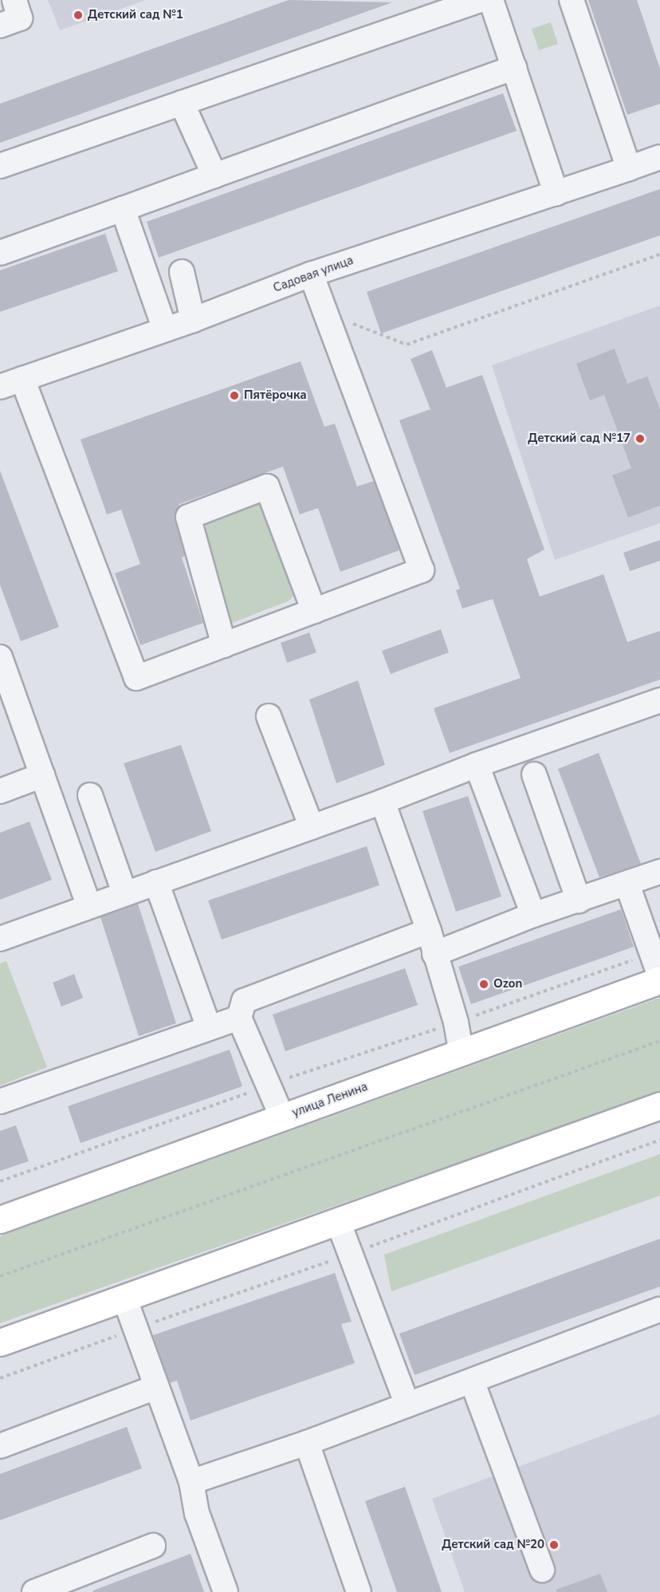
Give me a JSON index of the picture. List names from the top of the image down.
{
  "streets": {
    "main road": ["улица Ленина"],
    "lane": ["Садовая улица"]
  },
  "places": [
    "Детский сад №1",
    "Пятёрочка",
    "Детский сад №17",
    "Ozon",
    "Детский сад №20"
  ]
}
